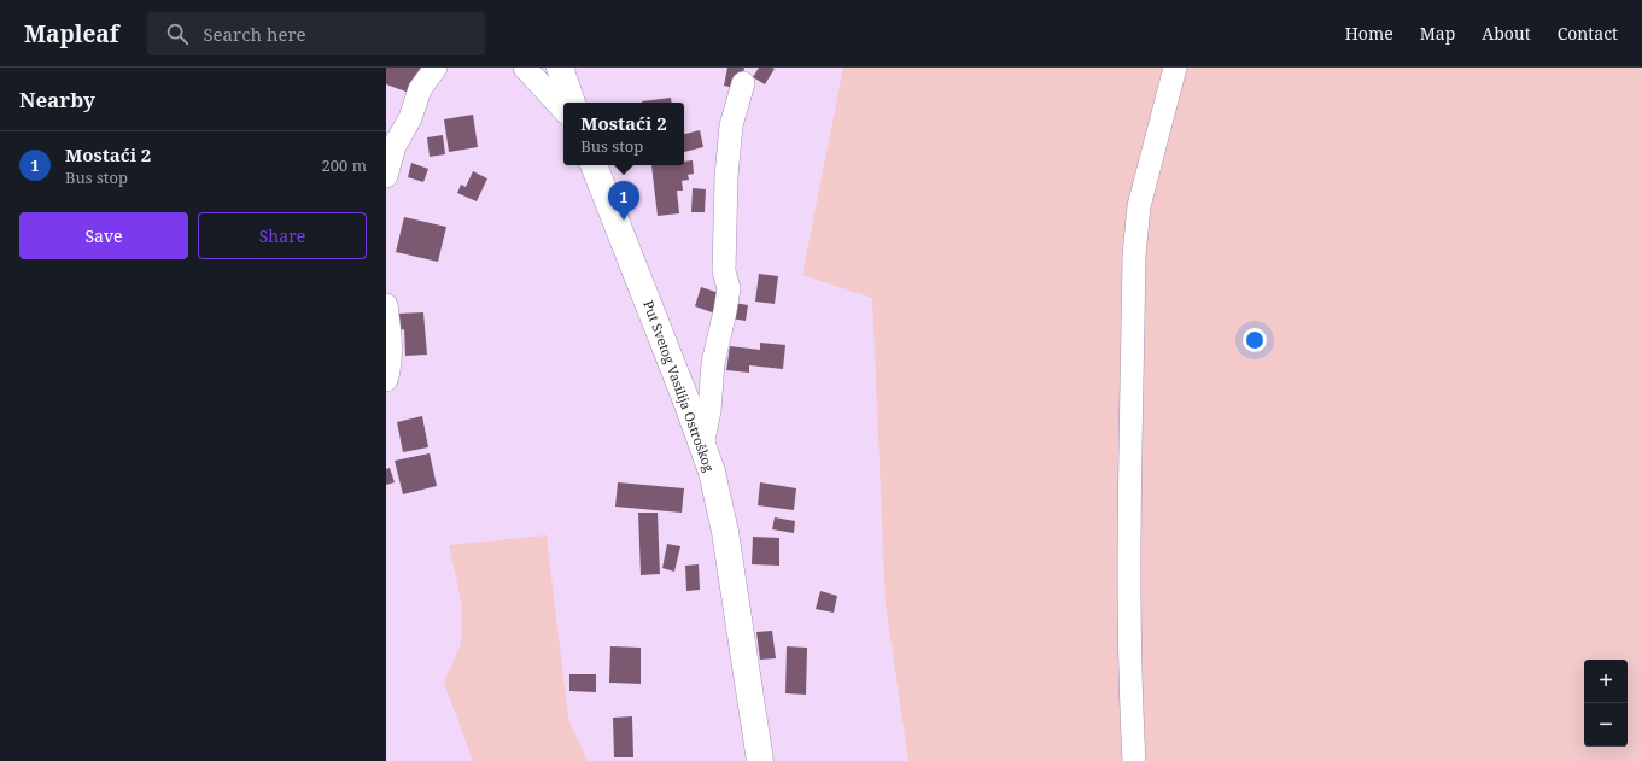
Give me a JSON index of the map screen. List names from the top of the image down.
{
  "streets": {
    "street": ["Put Svetog Vasilija Ostroškog"]
  },
  "page": {
    "header": "Mapleaf",
    "search": "Search here",
    "nav": [
      "Home",
      "Map",
      "About",
      "Contact"
    ],
    "heading": "Nearby",
    "popup": ["Mostaći 2", "Bus stop"],
    "list": [
      {
        "mark": "1",
        "name": "Mostaći 2",
        "note": "Bus stop",
        "value": "200 m"
      }
    ],
    "pins": "1",
    "buttons": ["Save", "Share"],
    "map_buttons": ["+", "−"]
  }
}
